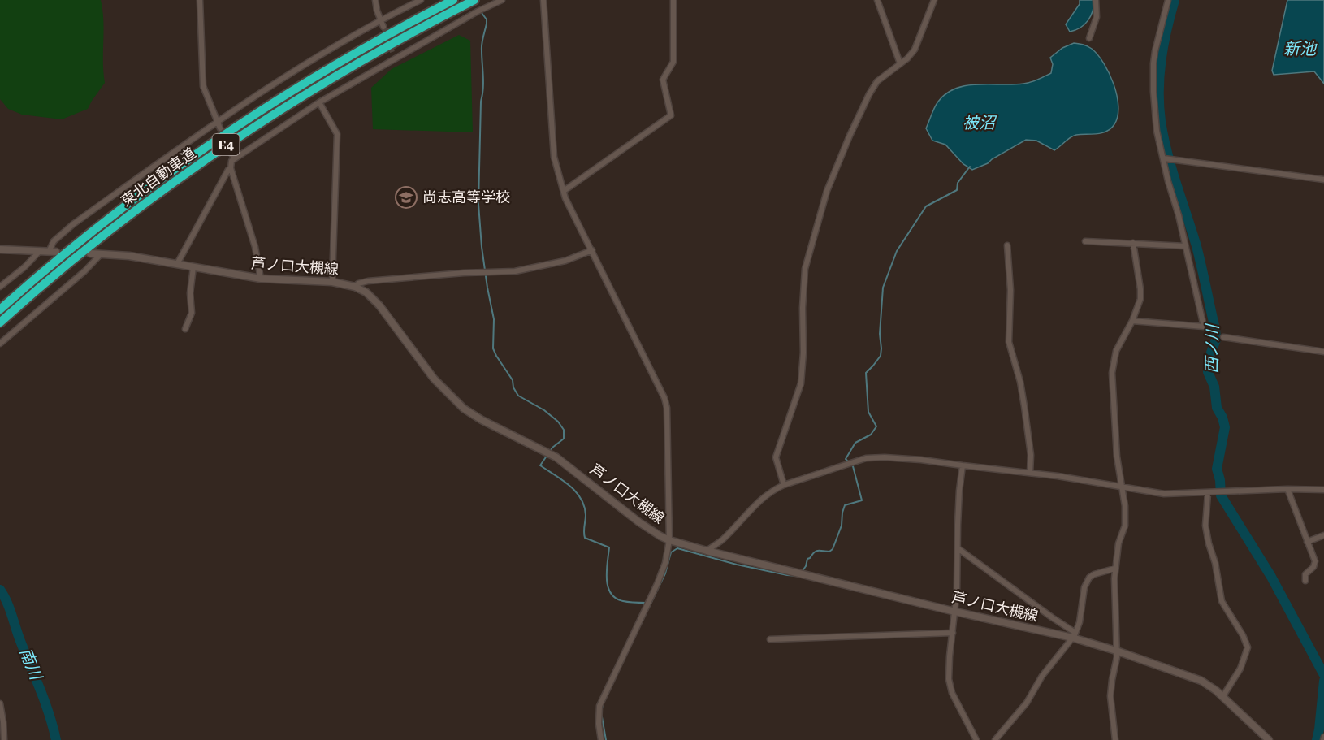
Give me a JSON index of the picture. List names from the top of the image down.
{
  "streets": {
    "highway": ["E4", "東北自動車道"],
    "main road": ["芦ノ口大槻線"]
  },
  "water": [
    "新池",
    "被沼",
    "西ノ川",
    "南川"
  ],
  "places": {
    "school or university": ["尚志高等学校"]
  }
}
